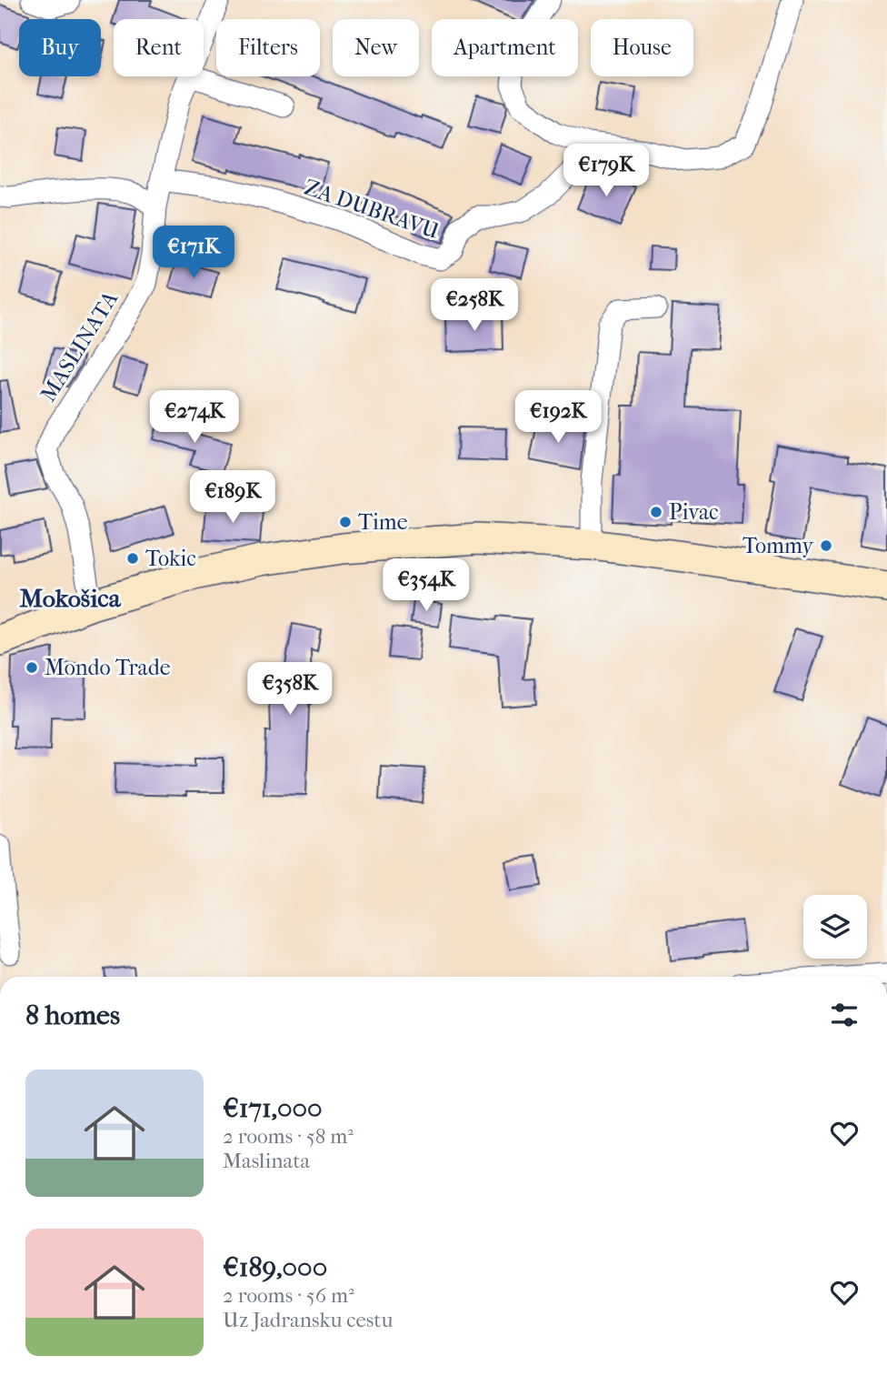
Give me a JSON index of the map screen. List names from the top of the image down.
{
  "streets": {
    "street": ["ZA DUBRAVU", "MASLINATA"]
  },
  "crossings": [
    ["ZA DUBRAVU", "MASLINATA"]
  ],
  "districts": ["Mokošica"],
  "places": [
    "Pivac",
    "Time",
    "Tommy",
    "Tokic",
    "Mondo Trade"
  ],
  "page": {
    "chip": [
      "Buy",
      "Rent",
      "Filters",
      "New",
      "Apartment",
      "House"
    ],
    "price": [
      "€179K",
      "€171K",
      "€258K",
      "€274K",
      "€192K",
      "€189K",
      "€354K",
      "€358K"
    ],
    "heading": "8 homes",
    "list": [
      {
        "name": "€171,000",
        "note": "2 rooms · 58 m² · Maslinata"
      },
      {
        "name": "€189,000",
        "note": "2 rooms · 56 m² · Uz Jadransku cestu"
      }
    ]
  }
}
